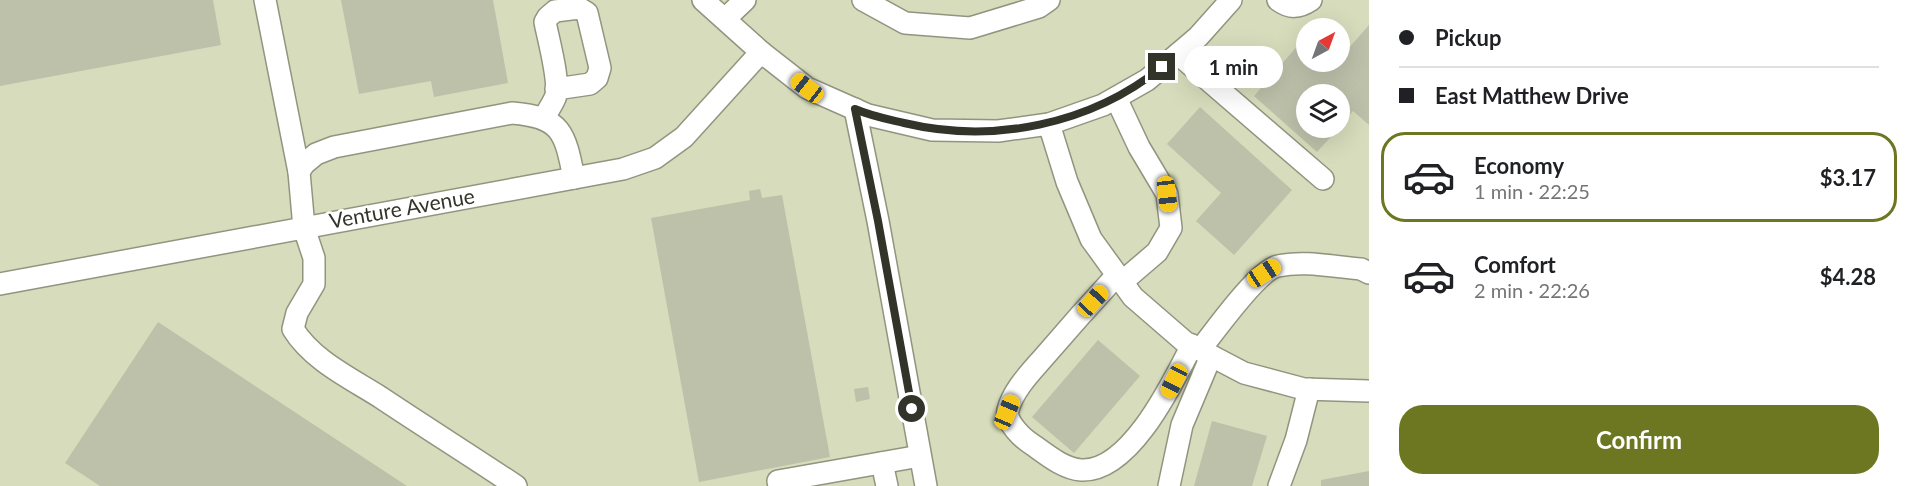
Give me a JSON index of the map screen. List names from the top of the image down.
{
  "streets": {
    "street": ["Venture Avenue"]
  },
  "north": "top right",
  "page": {
    "banner": ["Pickup", "East Matthew Drive"],
    "bubble": "1 min",
    "list": [
      {
        "name": "Economy",
        "note": "1 min · 22:25",
        "value": "$3.17"
      },
      {
        "name": "Comfort",
        "note": "2 min · 22:26",
        "value": "$4.28"
      }
    ],
    "buttons": "Confirm"
  }
}
